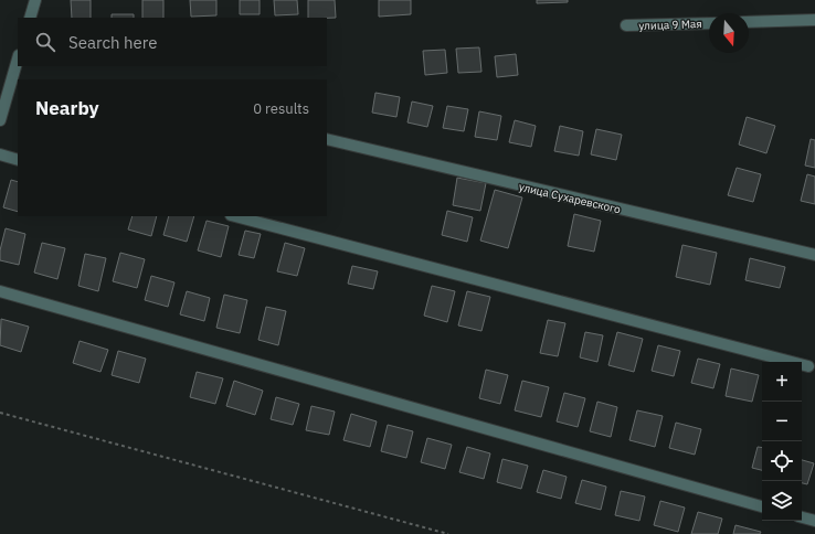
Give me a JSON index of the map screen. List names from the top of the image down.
{
  "streets": {
    "street": ["улица 9 Мая", "улица Сухаревского"]
  },
  "north": "bottom",
  "page": {
    "search": "Search here",
    "heading": ["Nearby", "0 results"],
    "map_buttons": ["+", "−"]
  }
}
